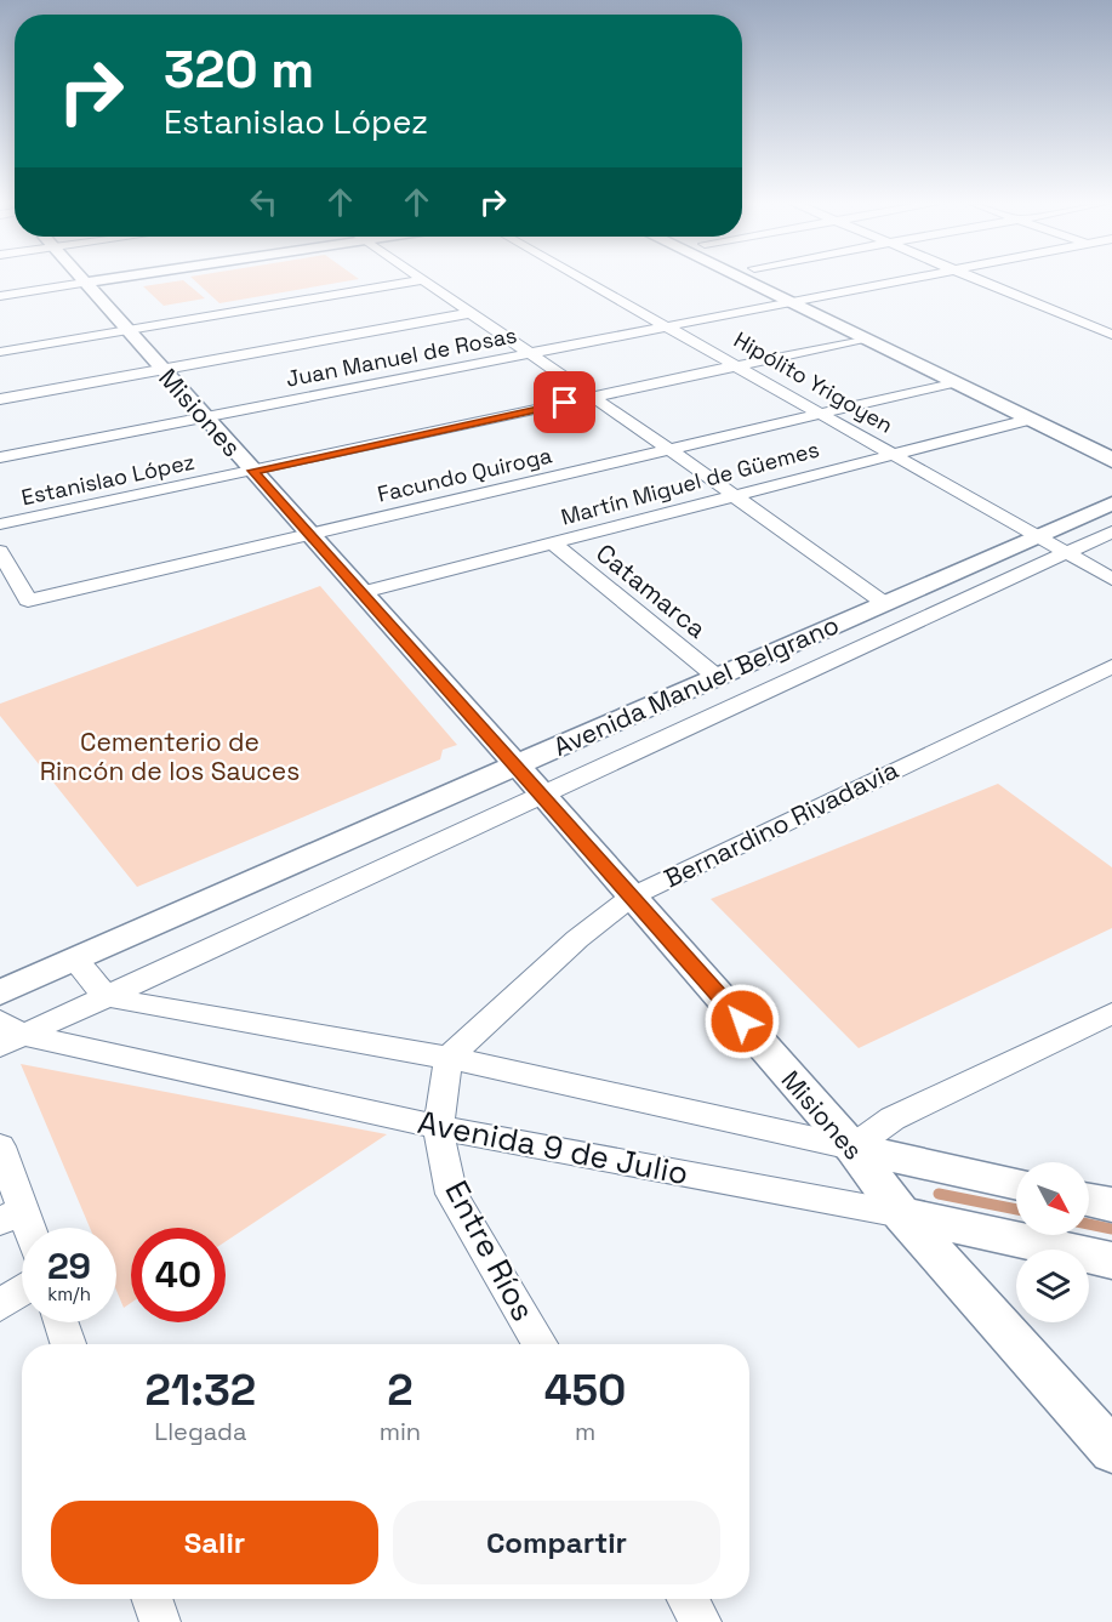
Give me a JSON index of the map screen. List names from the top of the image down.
{
  "streets": {
    "street": [
      "Juan Manuel de Rosas",
      "Hipólito Yrigoyen",
      "Misiones",
      "Facundo Quiroga",
      "Estanislao López",
      "Martín Miguel de Güemes",
      "Catamarca",
      "Avenida Manuel Belgrano",
      "Bernardino Rivadavia",
      "Avenida 9 de Julio",
      "Entre Ríos"
    ]
  },
  "crossings": [
    ["Juan Manuel de Rosas", "Hipólito Yrigoyen"],
    ["Juan Manuel de Rosas", "Misiones"],
    ["Hipólito Yrigoyen", "Facundo Quiroga"],
    ["Hipólito Yrigoyen", "Estanislao López"],
    ["Hipólito Yrigoyen", "Martín Miguel de Güemes"],
    ["Hipólito Yrigoyen", "Avenida Manuel Belgrano"],
    ["Misiones", "Facundo Quiroga"],
    ["Misiones", "Estanislao López"],
    ["Misiones", "Martín Miguel de Güemes"],
    ["Misiones", "Avenida Manuel Belgrano"],
    ["Misiones", "Bernardino Rivadavia"],
    ["Misiones", "Avenida 9 de Julio"],
    ["Martín Miguel de Güemes", "Catamarca"],
    ["Catamarca", "Avenida Manuel Belgrano"],
    ["Bernardino Rivadavia", "Entre Ríos"],
    ["Avenida 9 de Julio", "Entre Ríos"]
  ],
  "parks": ["Cementerio de Rincón de los Sauces"],
  "north": "bottom right",
  "page": {
    "turn": ["320 m", "Estanislao López"],
    "speed": "29 km/h",
    "limit": "40",
    "eta": [
      "21:32",
      "Llegada",
      "2",
      "min",
      "450",
      "m"
    ],
    "buttons": ["Salir", "Compartir"]
  }
}
